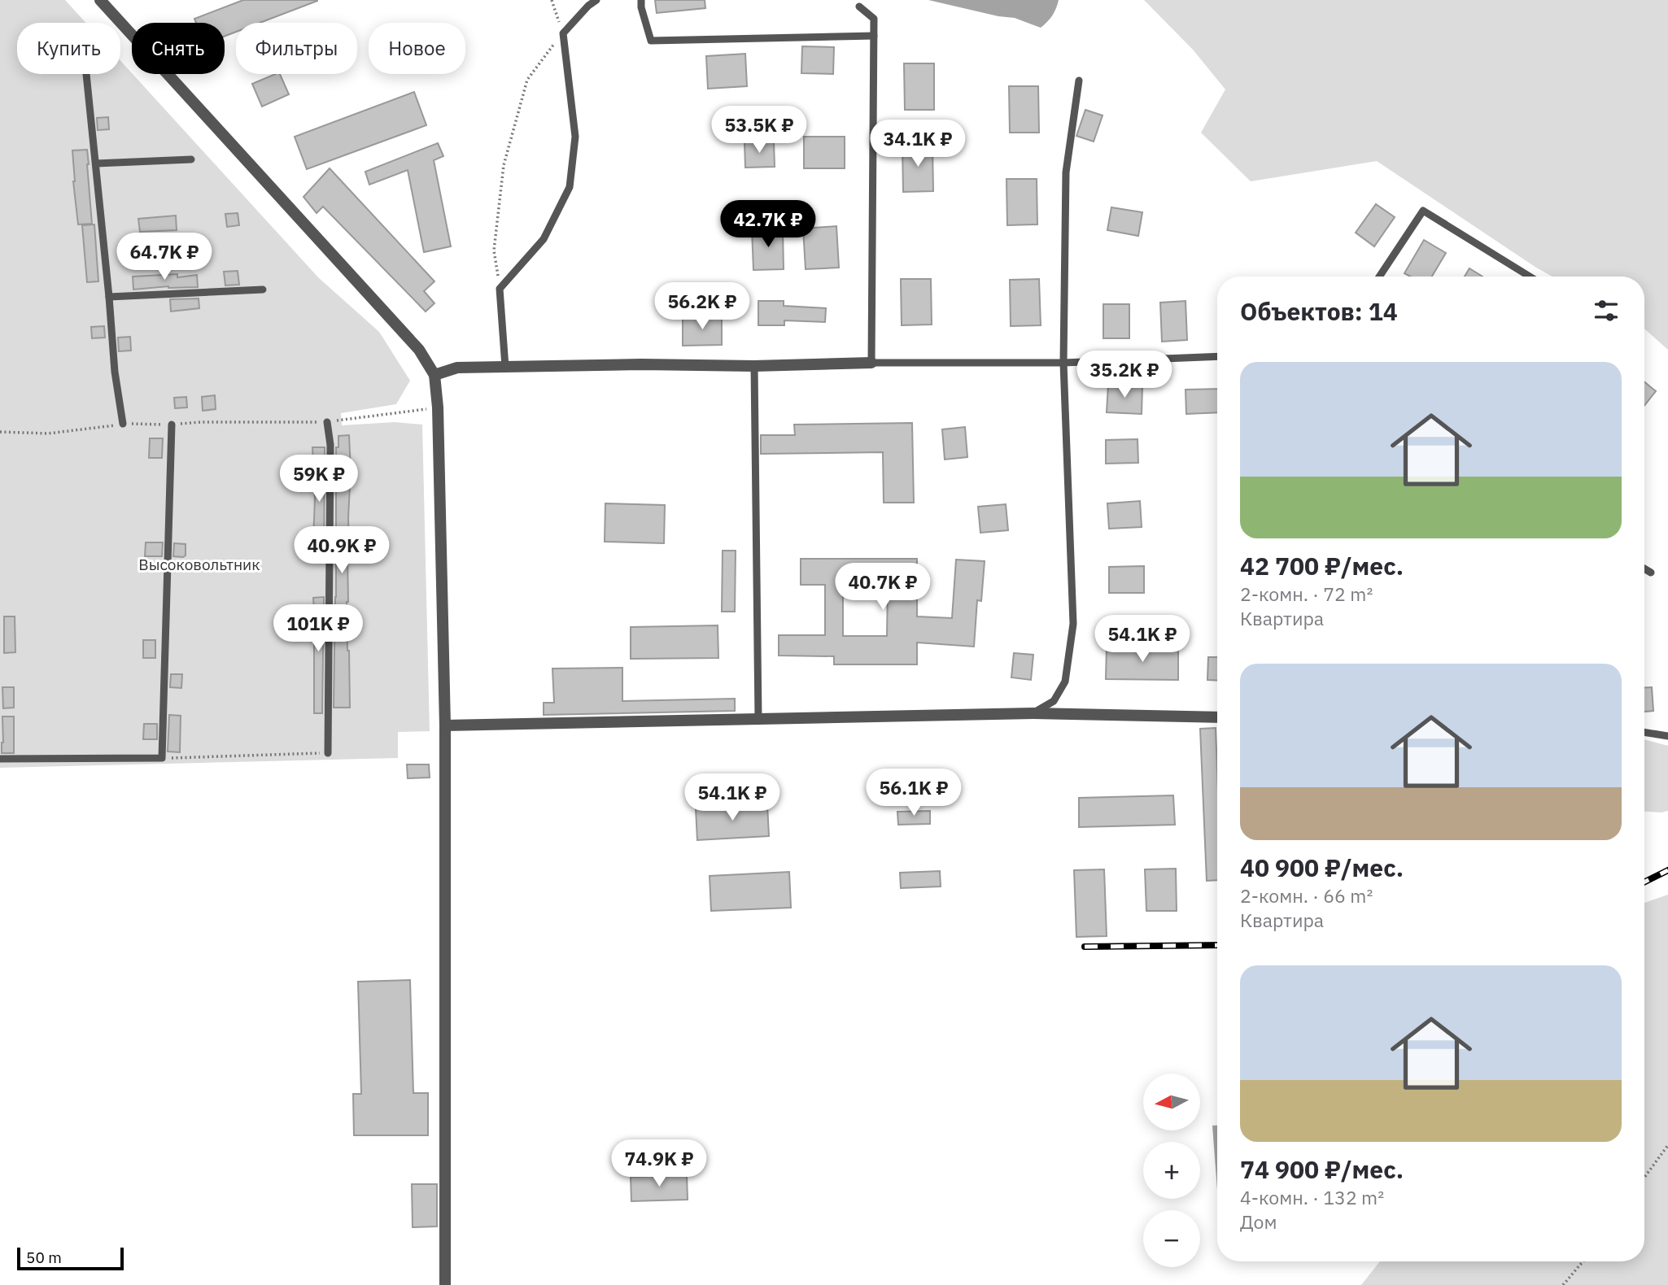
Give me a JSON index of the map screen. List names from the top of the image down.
{
  "parks": ["Высоковольтник"],
  "scale_bar": "50 m",
  "north": "left",
  "page": {
    "chip": [
      "Купить",
      "Снять",
      "Фильтры",
      "Новое"
    ],
    "price": [
      "53.5K ₽",
      "34.1K ₽",
      "42.7K ₽",
      "64.7K ₽",
      "56.2K ₽",
      "35.2K ₽",
      "59K ₽",
      "40.9K ₽",
      "40.7K ₽",
      "101K ₽",
      "54.1K ₽",
      "56.1K ₽",
      "54.1K ₽",
      "74.9K ₽"
    ],
    "heading": "Объектов: 14",
    "list": [
      {
        "name": "42 700 ₽/мес.",
        "note": "2-комн. · 72 m² · Квартира"
      },
      {
        "name": "40 900 ₽/мес.",
        "note": "2-комн. · 66 m² · Квартира"
      },
      {
        "name": "74 900 ₽/мес.",
        "note": "4-комн. · 132 m² · Дом"
      }
    ],
    "map_buttons": ["+", "−"],
    "scale": "50 m"
  }
}
